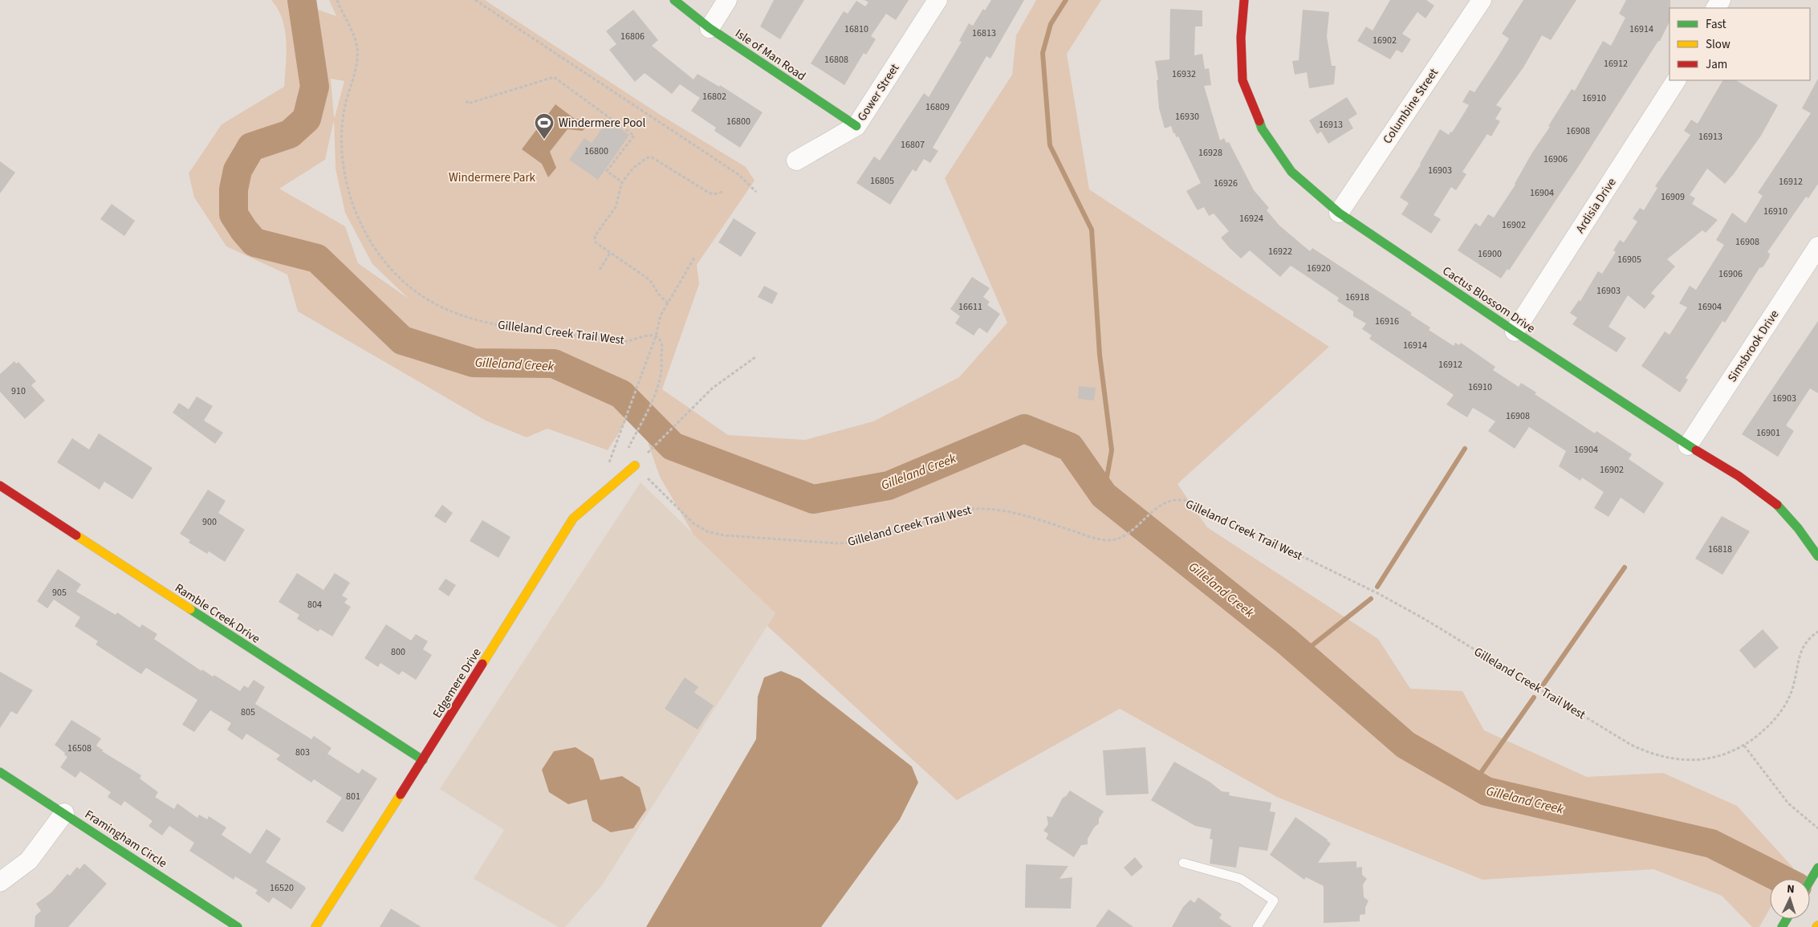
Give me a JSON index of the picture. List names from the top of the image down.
{
  "streets": {
    "street": [
      "Isle of Man Road",
      "Gower Street",
      "Columbine Street",
      "Ardisia Drive",
      "Cactus Blossom Drive",
      "Simsbrook Drive",
      "Ramble Creek Drive",
      "Edgemere Drive",
      "Framingham Circle"
    ],
    "path": ["Gilleland Creek Trail West"]
  },
  "crossings": [
    ["Isle of Man Road", "Gower Street"],
    ["Columbine Street", "Cactus Blossom Drive"],
    ["Ardisia Drive", "Cactus Blossom Drive"],
    ["Cactus Blossom Drive", "Simsbrook Drive"],
    ["Gilleland Creek Trail West", "Edgemere Drive"],
    ["Ramble Creek Drive", "Edgemere Drive"]
  ],
  "water": ["Gilleland Creek"],
  "parks": ["Windermere Park"],
  "places": {
    "sports": ["Windermere Pool"]
  },
  "house_numbers": [
    "16810",
    "16914",
    "16813",
    "16806",
    "16902",
    "16808",
    "16912",
    "16932",
    "16802",
    "16910",
    "16809",
    "16930",
    "16800",
    "16913",
    "16908",
    "16913",
    "16807",
    "16800",
    "16928",
    "16906",
    "16903",
    "16805",
    "16912",
    "16926",
    "16904",
    "16909",
    "16910",
    "16924",
    "16902",
    "16908",
    "16922",
    "16900",
    "16905",
    "16920",
    "16906",
    "16903",
    "16918",
    "16611",
    "16904",
    "16916",
    "16914",
    "16912",
    "16910",
    "910",
    "16903",
    "16908",
    "16901",
    "16904",
    "16902",
    "900",
    "16818",
    "905",
    "804",
    "800",
    "805",
    "16508",
    "803",
    "801",
    "16520"
  ],
  "legend": ["Fast", "Slow", "Jam"],
  "north": "top"
}
